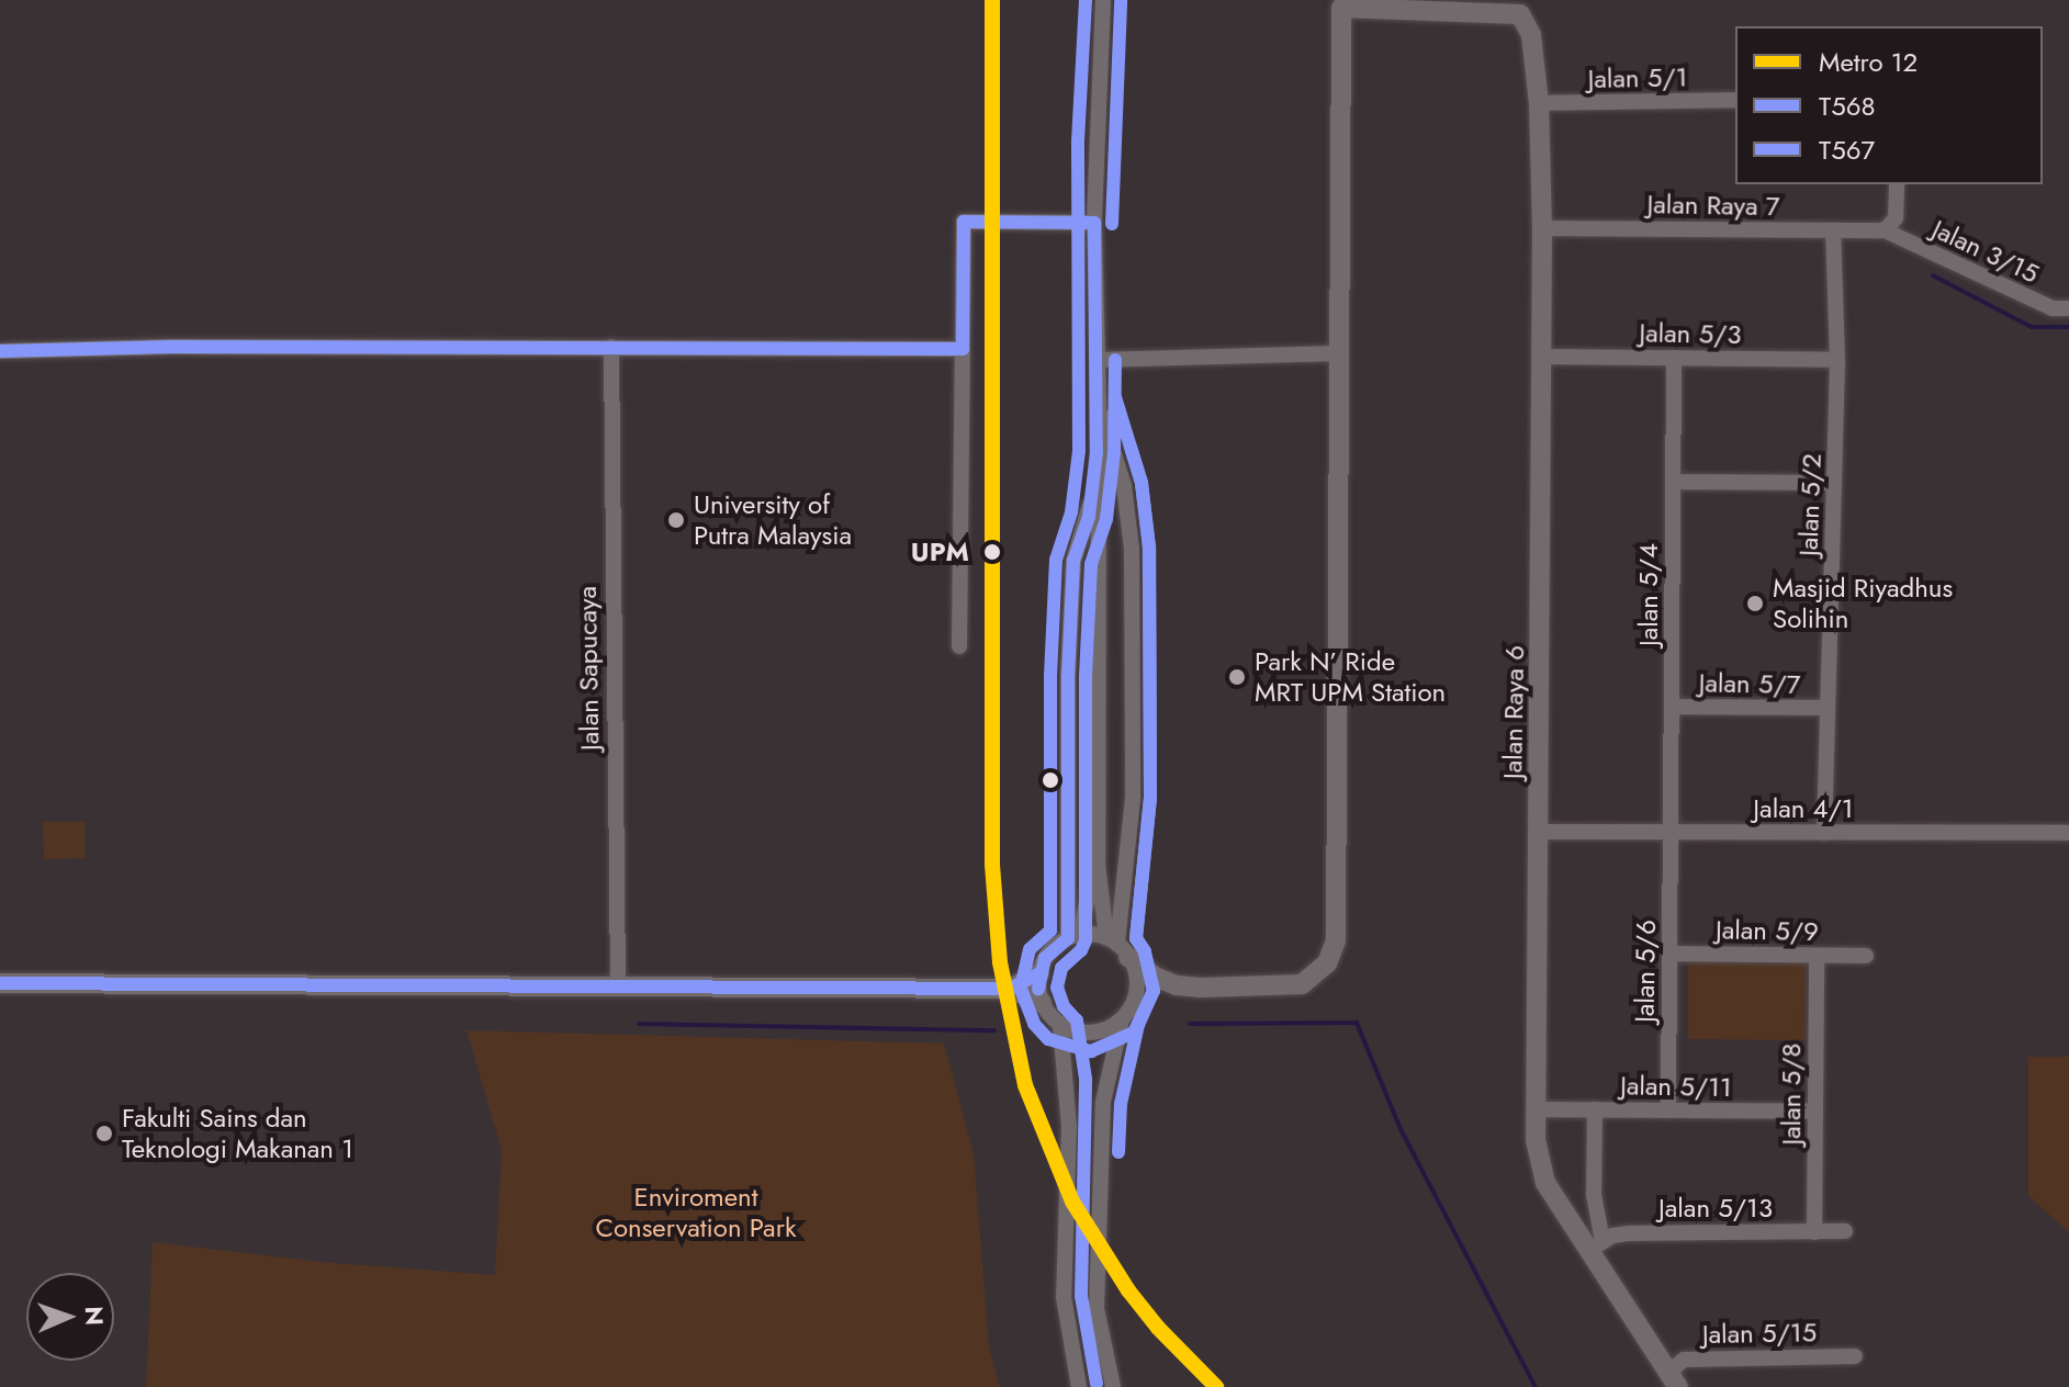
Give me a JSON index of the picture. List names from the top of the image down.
{
  "streets": {
    "street": [
      "Jalan 5/1",
      "Jalan Raya 7",
      "Jalan 3/15",
      "Jalan 5/3",
      "Jalan 5/2",
      "Jalan 5/4",
      "Jalan Sapucaya",
      "Jalan 5/7",
      "Jalan Raya 6",
      "Jalan 4/1",
      "Jalan 5/9",
      "Jalan 5/6",
      "Jalan 5/11",
      "Jalan 5/8",
      "Jalan 5/13",
      "Jalan 5/15"
    ]
  },
  "crossings": [
    ["Jalan 5/1", "Jalan Raya 6"],
    ["Jalan Raya 7", "Jalan 3/15"],
    ["Jalan Raya 7", "Jalan 5/2"],
    ["Jalan Raya 7", "Jalan Raya 6"],
    ["Jalan 5/3", "Jalan 5/2"],
    ["Jalan 5/3", "Jalan 5/4"],
    ["Jalan 5/3", "Jalan Raya 6"],
    ["Jalan 5/2", "Jalan 5/7"],
    ["Jalan 5/2", "Jalan 4/1"],
    ["Jalan 5/4", "Jalan 5/7"],
    ["Jalan 5/4", "Jalan 4/1"],
    ["Jalan 5/4", "Jalan 5/6"],
    ["Jalan Raya 6", "Jalan 4/1"],
    ["Jalan Raya 6", "Jalan 5/11"],
    ["Jalan Raya 6", "Jalan 5/13"],
    ["Jalan Raya 6", "Jalan 5/15"],
    ["Jalan 4/1", "Jalan 5/6"],
    ["Jalan 5/9", "Jalan 5/6"],
    ["Jalan 5/9", "Jalan 5/8"],
    ["Jalan 5/6", "Jalan 5/11"],
    ["Jalan 5/11", "Jalan 5/8"],
    ["Jalan 5/8", "Jalan 5/13"]
  ],
  "parks": ["Enviroment Conservation Park"],
  "places": [
    "University of Putra Malaysia",
    "UPM",
    "Masjid Riyadhus Solihin",
    "Park N’ Ride MRT UPM Station",
    "Fakulti Sains dan Teknologi Makanan 1"
  ],
  "lines": ["metro line 12", "transit line T567", "transit line T568"],
  "legend": ["Metro 12", "T568", "T567"],
  "north": "right"
}
